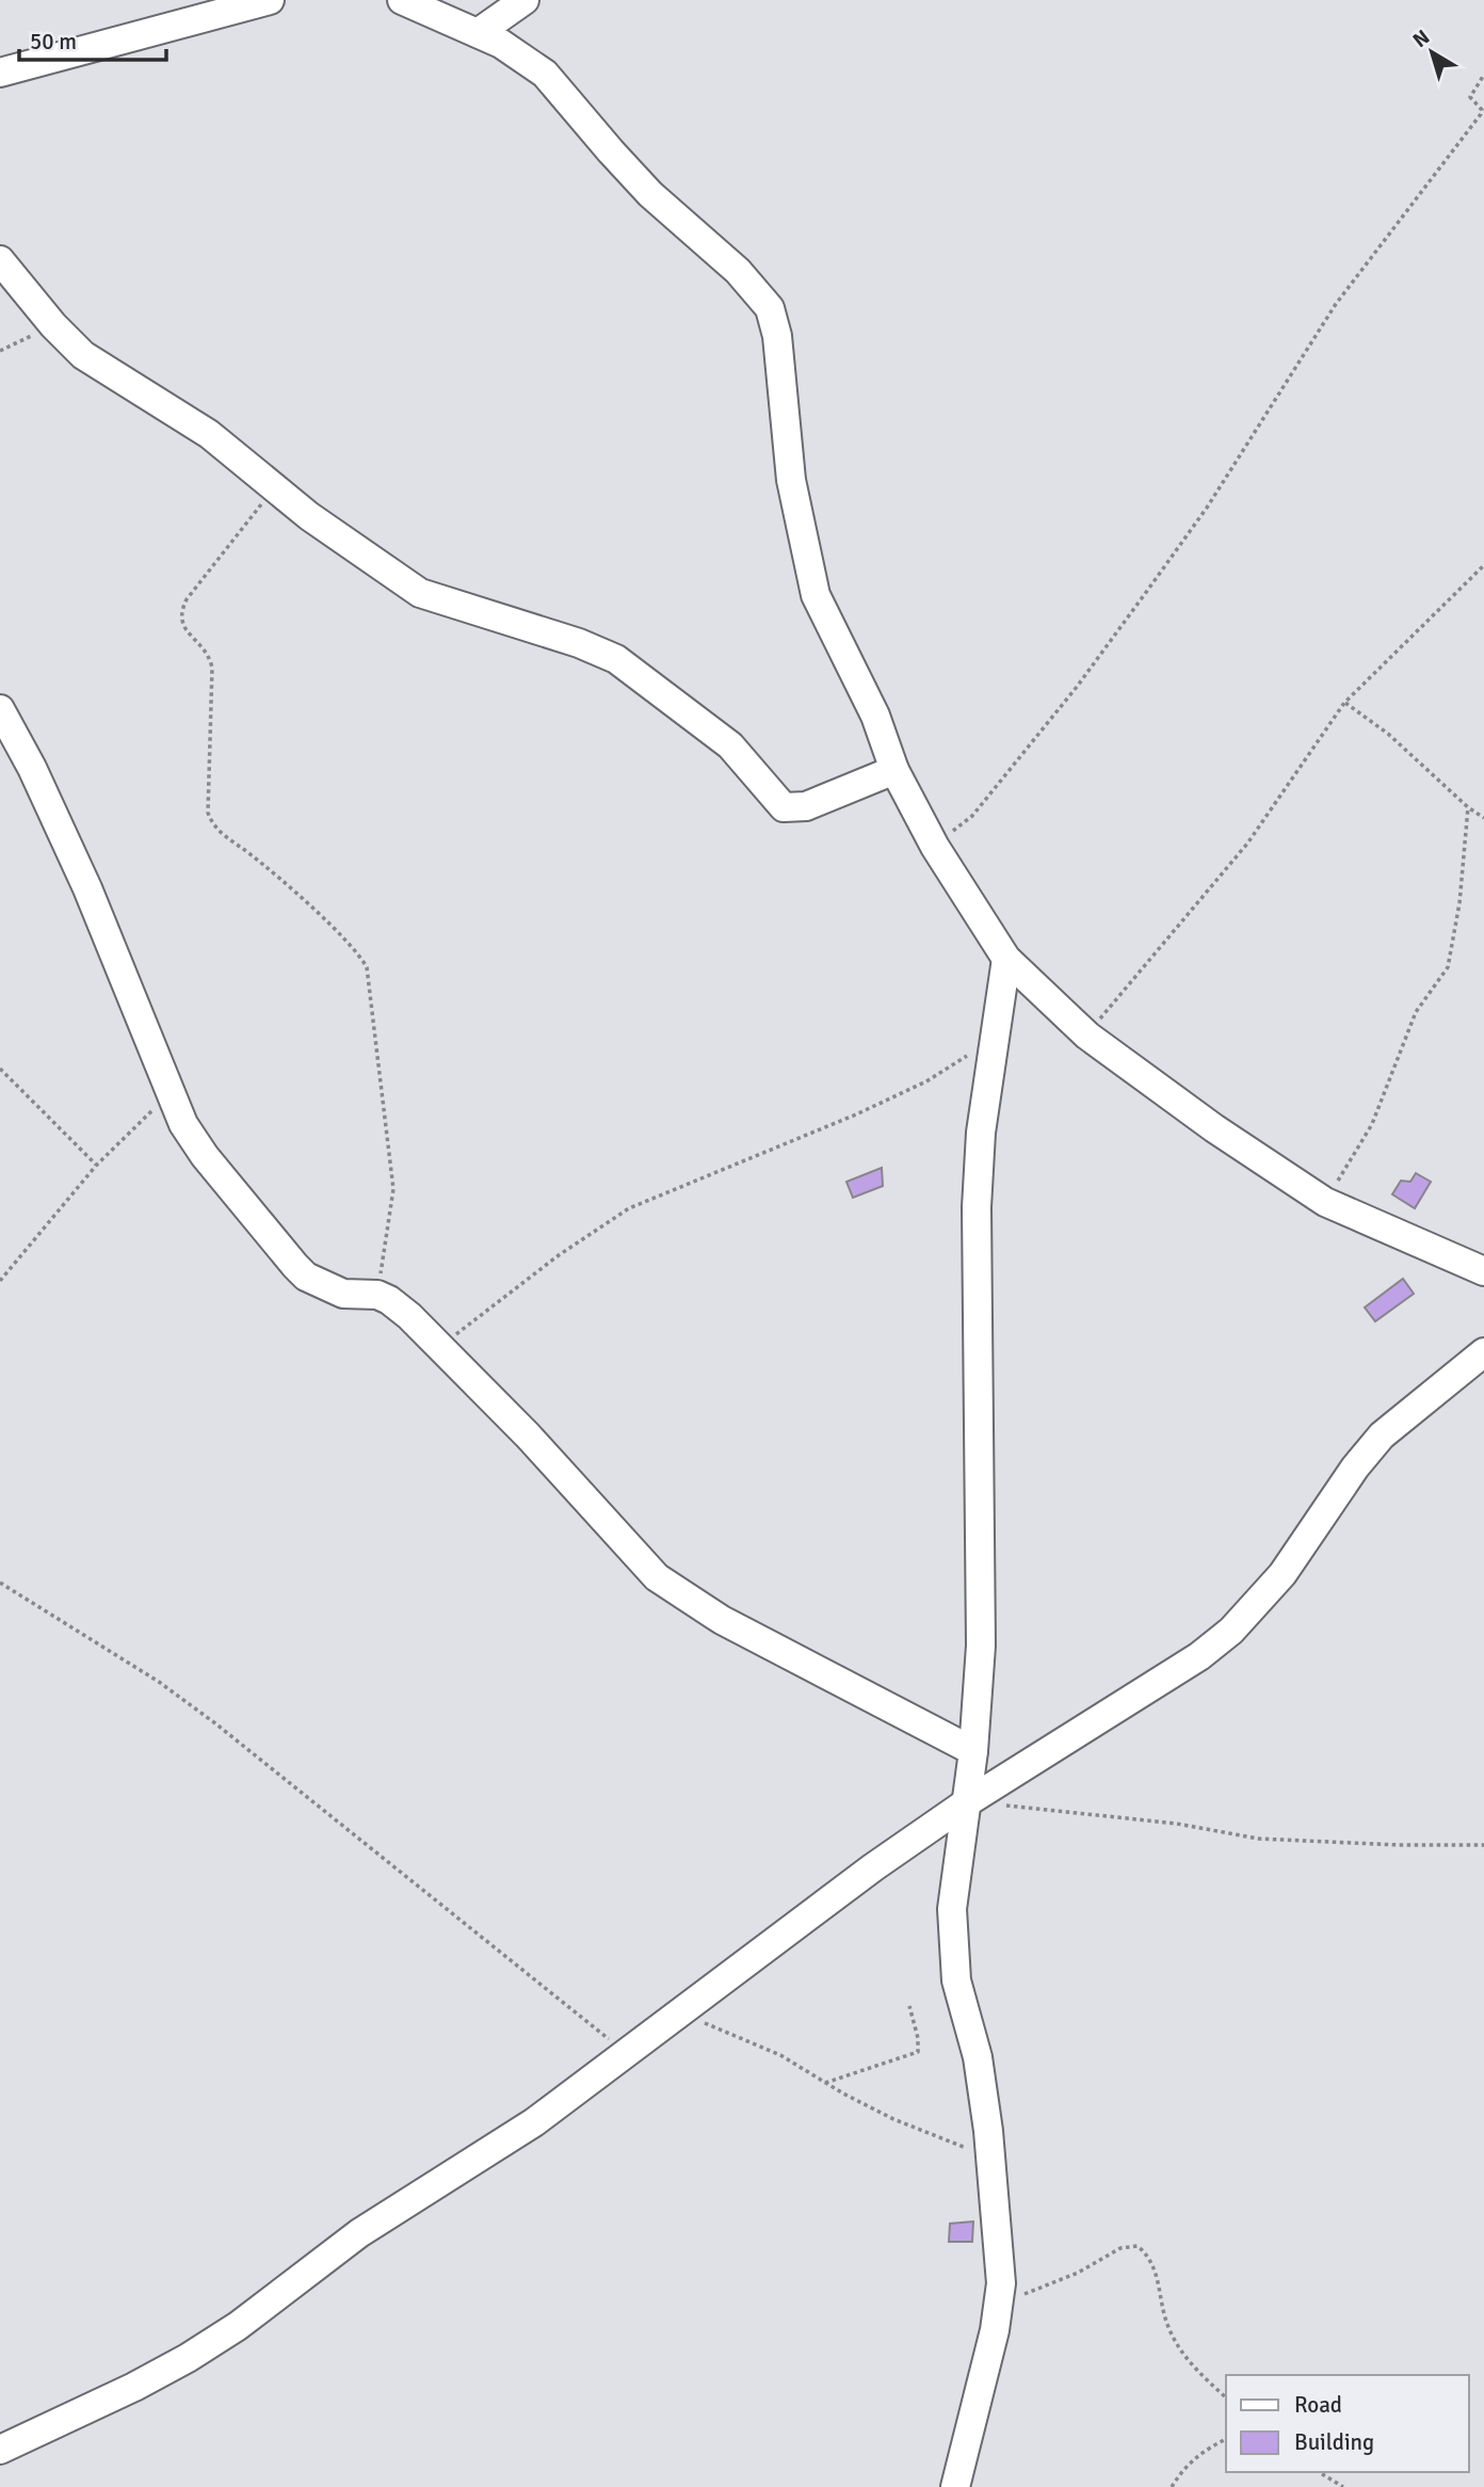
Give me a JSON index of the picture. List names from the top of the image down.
{
  "legend": ["Road", "Building"],
  "scale_bar": "50 m",
  "north": "top left"
}
